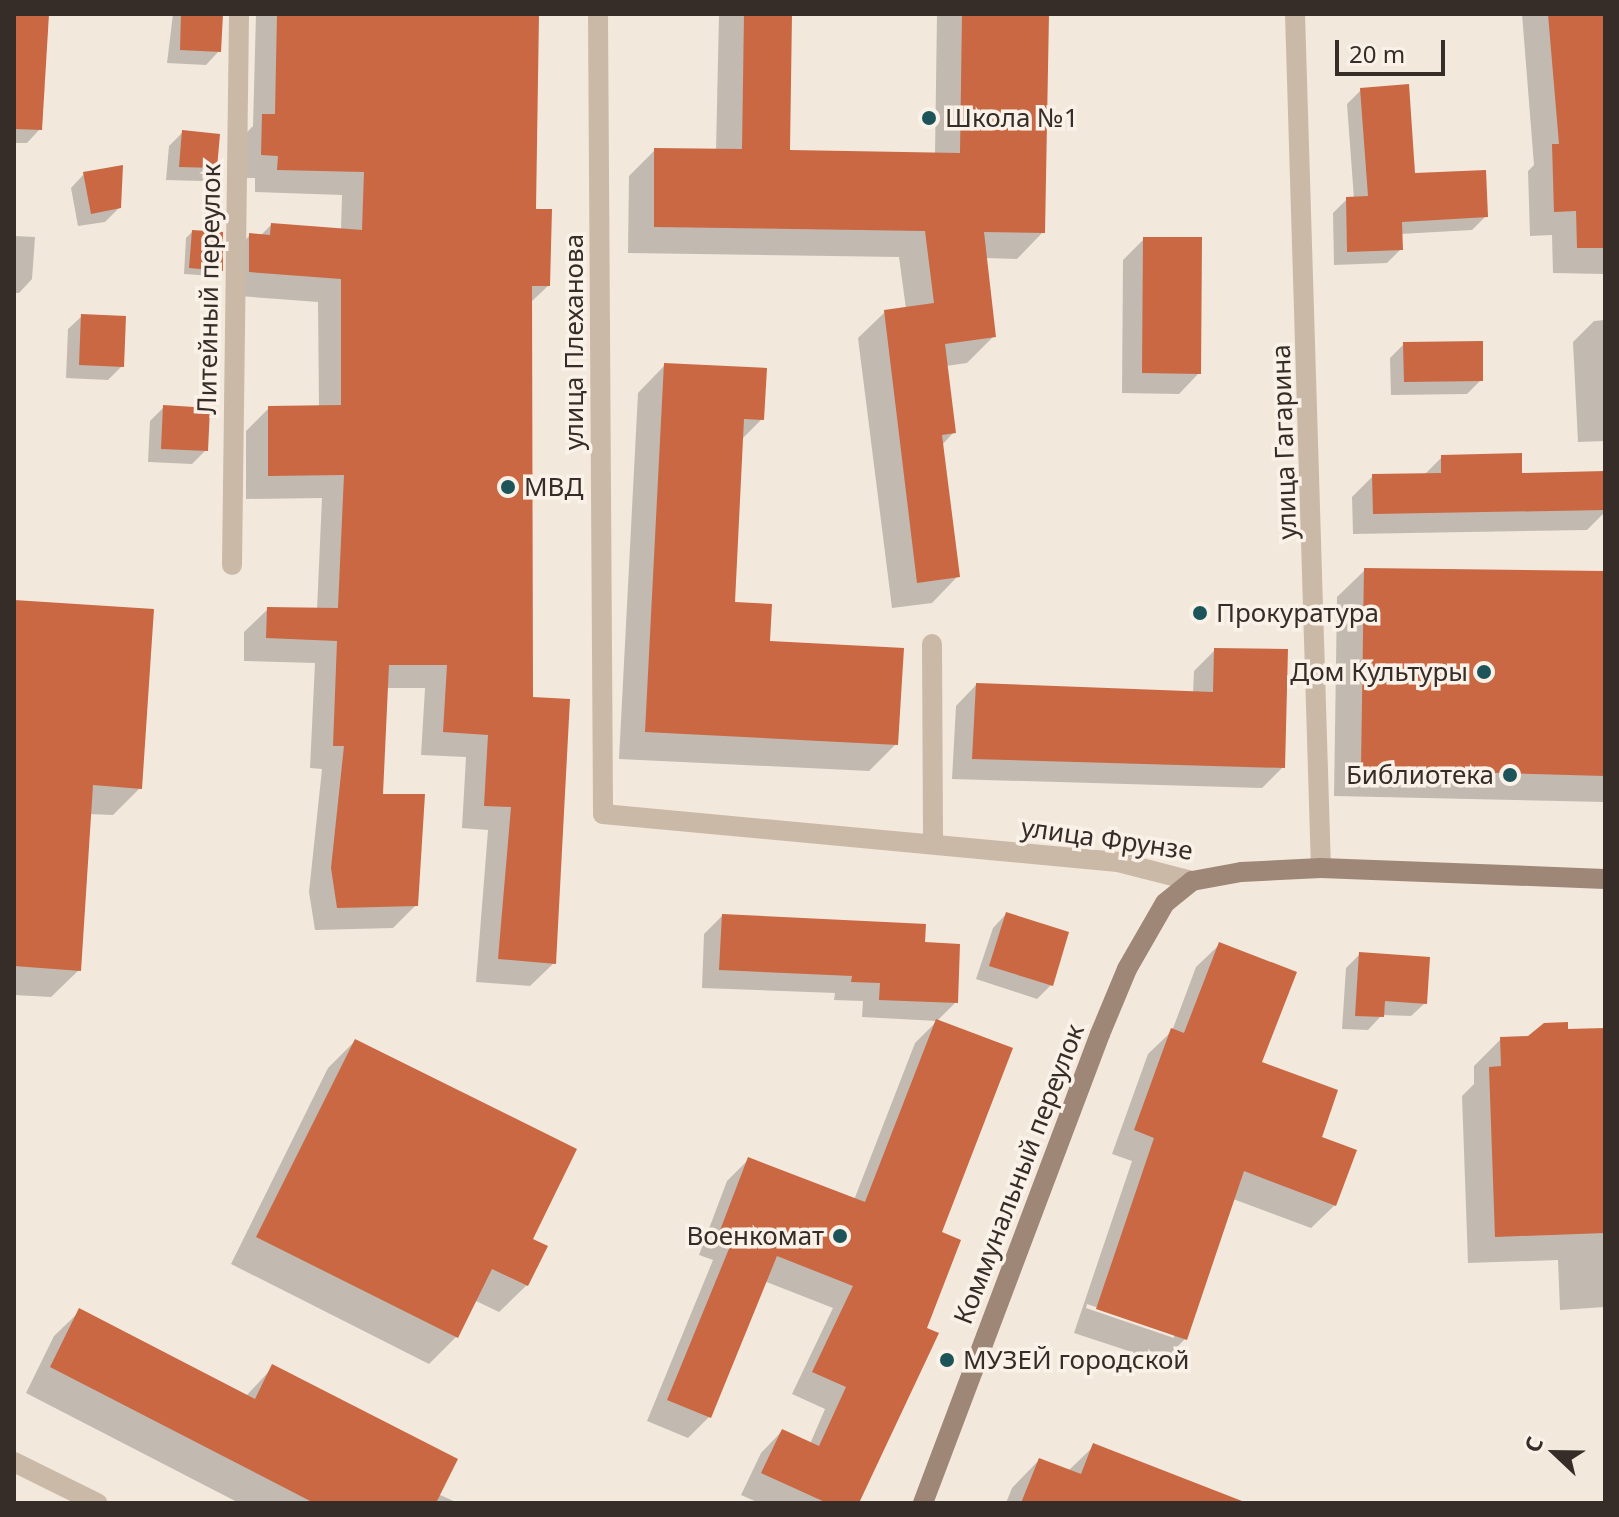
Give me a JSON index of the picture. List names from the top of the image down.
{
  "streets": {
    "street": [
      "Литейный переулок",
      "улица Плеханова",
      "улица Гагарина",
      "улица Фрунзе",
      "Коммунальный переулок"
    ]
  },
  "crossings": [
    ["улица Плеханова", "улица Фрунзе"],
    ["улица Гагарина", "улица Фрунзе"],
    ["улица Фрунзе", "Коммунальный переулок"]
  ],
  "places": [
    "Школа №1",
    "МВД",
    "Прокуратура",
    "Дом Культуры",
    "Библиотека",
    "Военкомат",
    "МУЗЕЙ городской"
  ],
  "scale_bar": "20 m",
  "north": "left"
}
